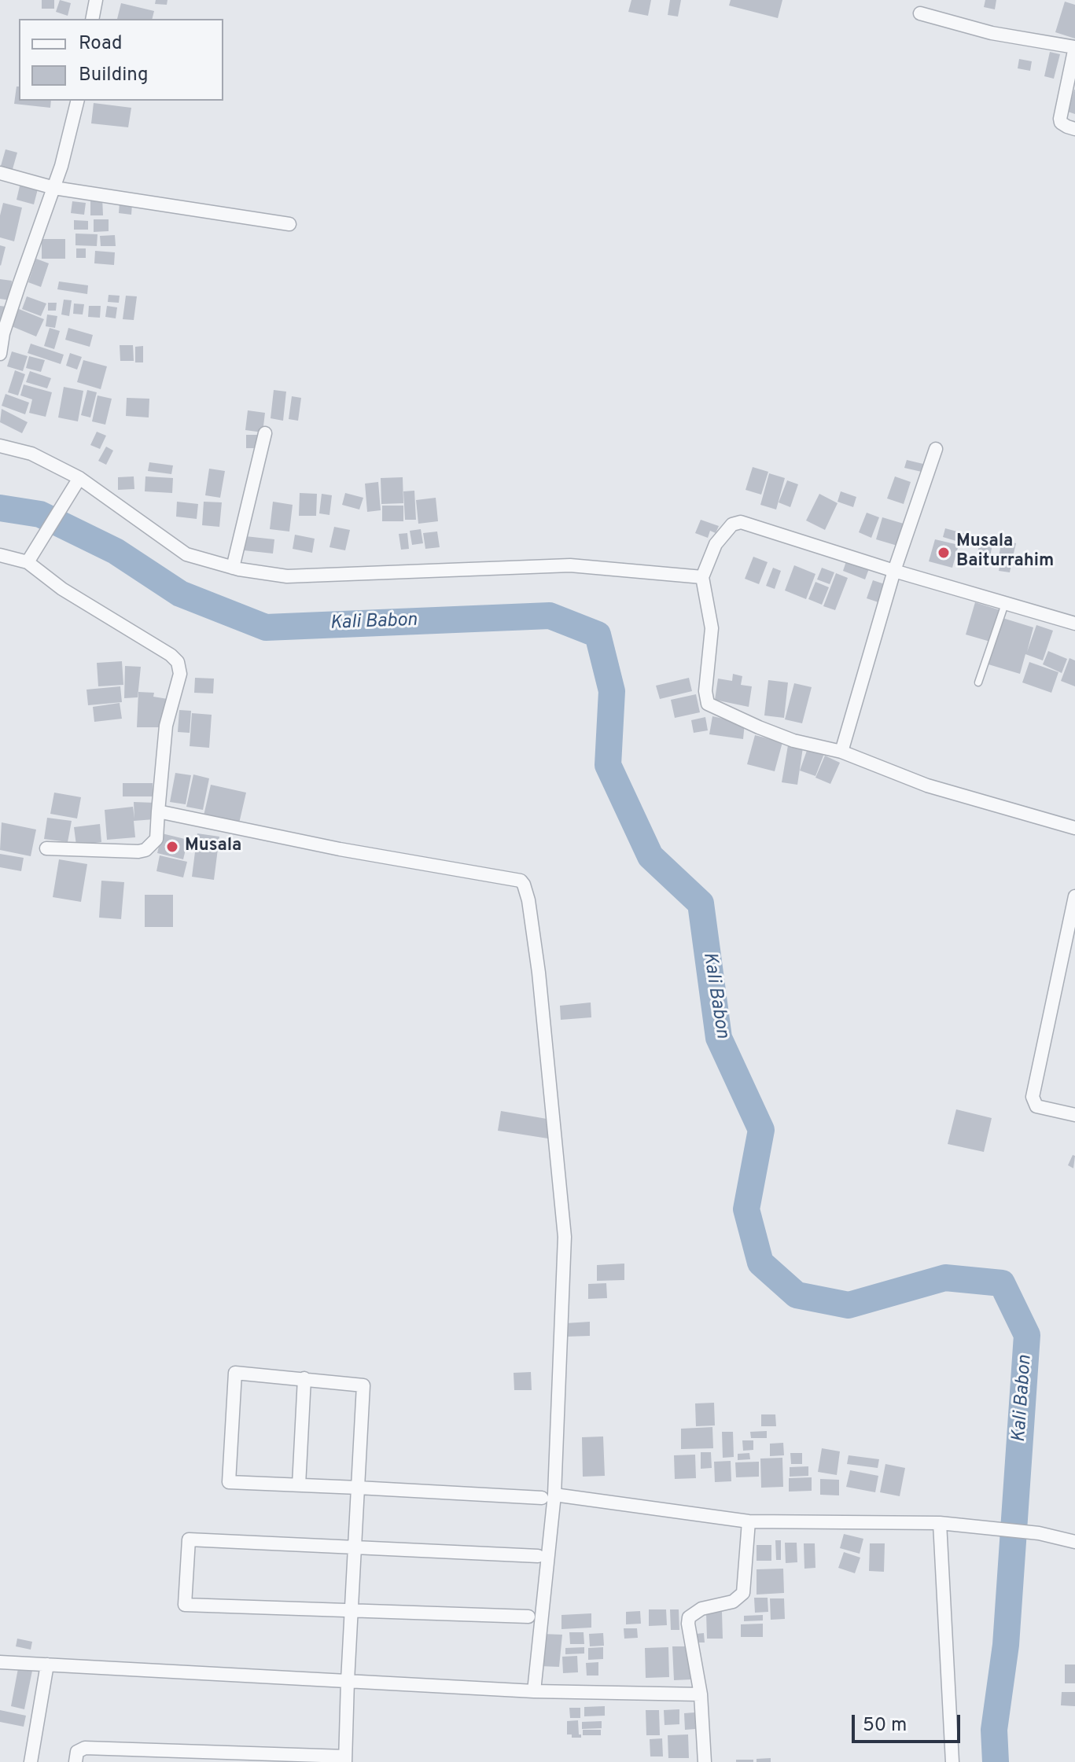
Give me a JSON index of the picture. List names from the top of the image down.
{
  "water": ["Kali Babon"],
  "places": ["Musala Baiturrahim", "Musala"],
  "legend": ["Road", "Building"],
  "scale_bar": "50 m"
}
